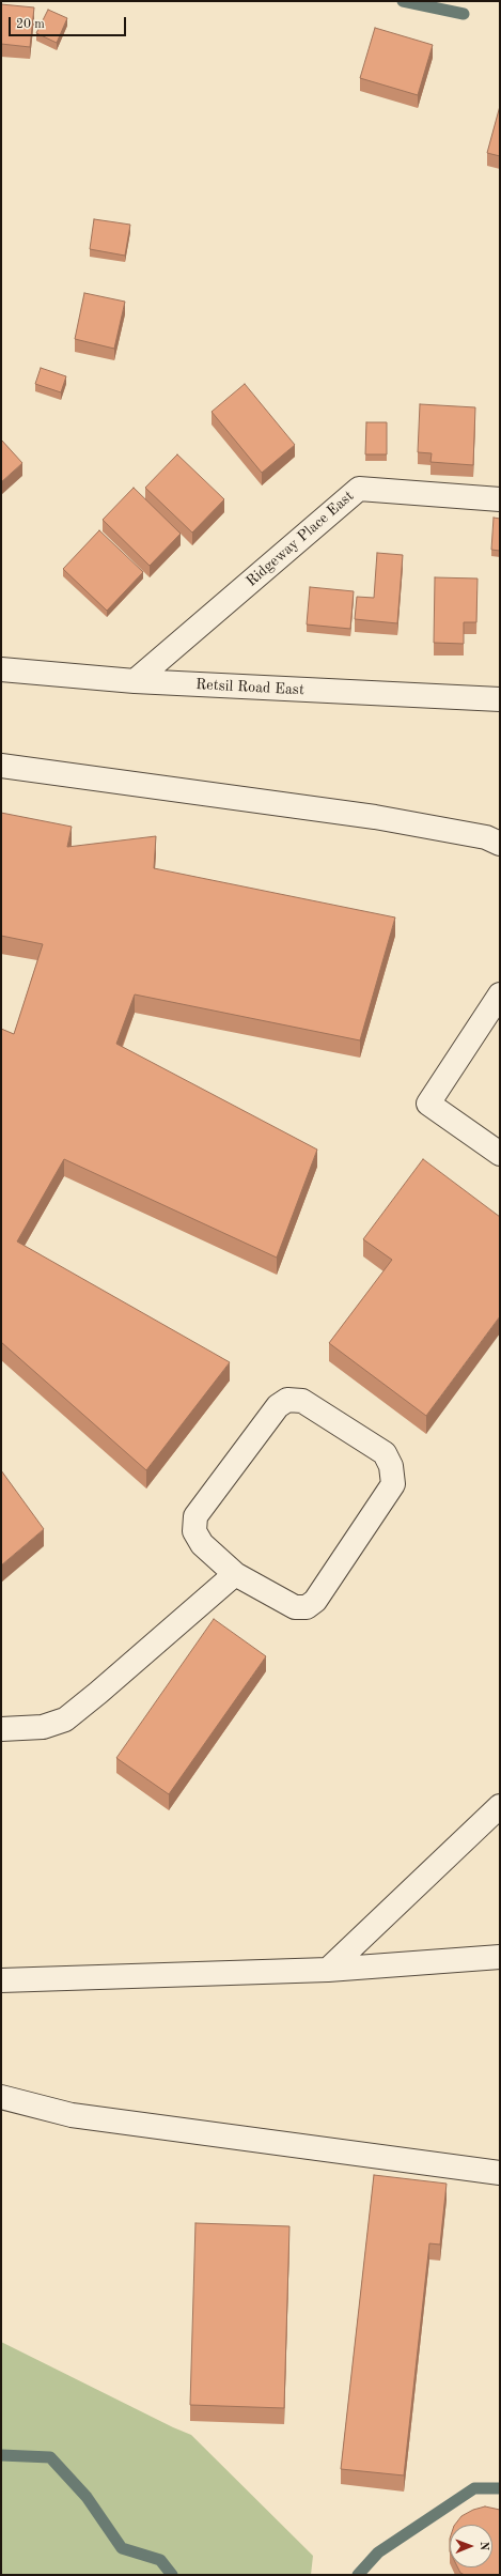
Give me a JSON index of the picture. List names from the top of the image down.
{
  "streets": {
    "street": ["Ridgeway Place East", "Retsil Road East"]
  },
  "crossings": [
    ["Ridgeway Place East", "Retsil Road East"]
  ],
  "scale_bar": "20 m",
  "north": "right"
}
